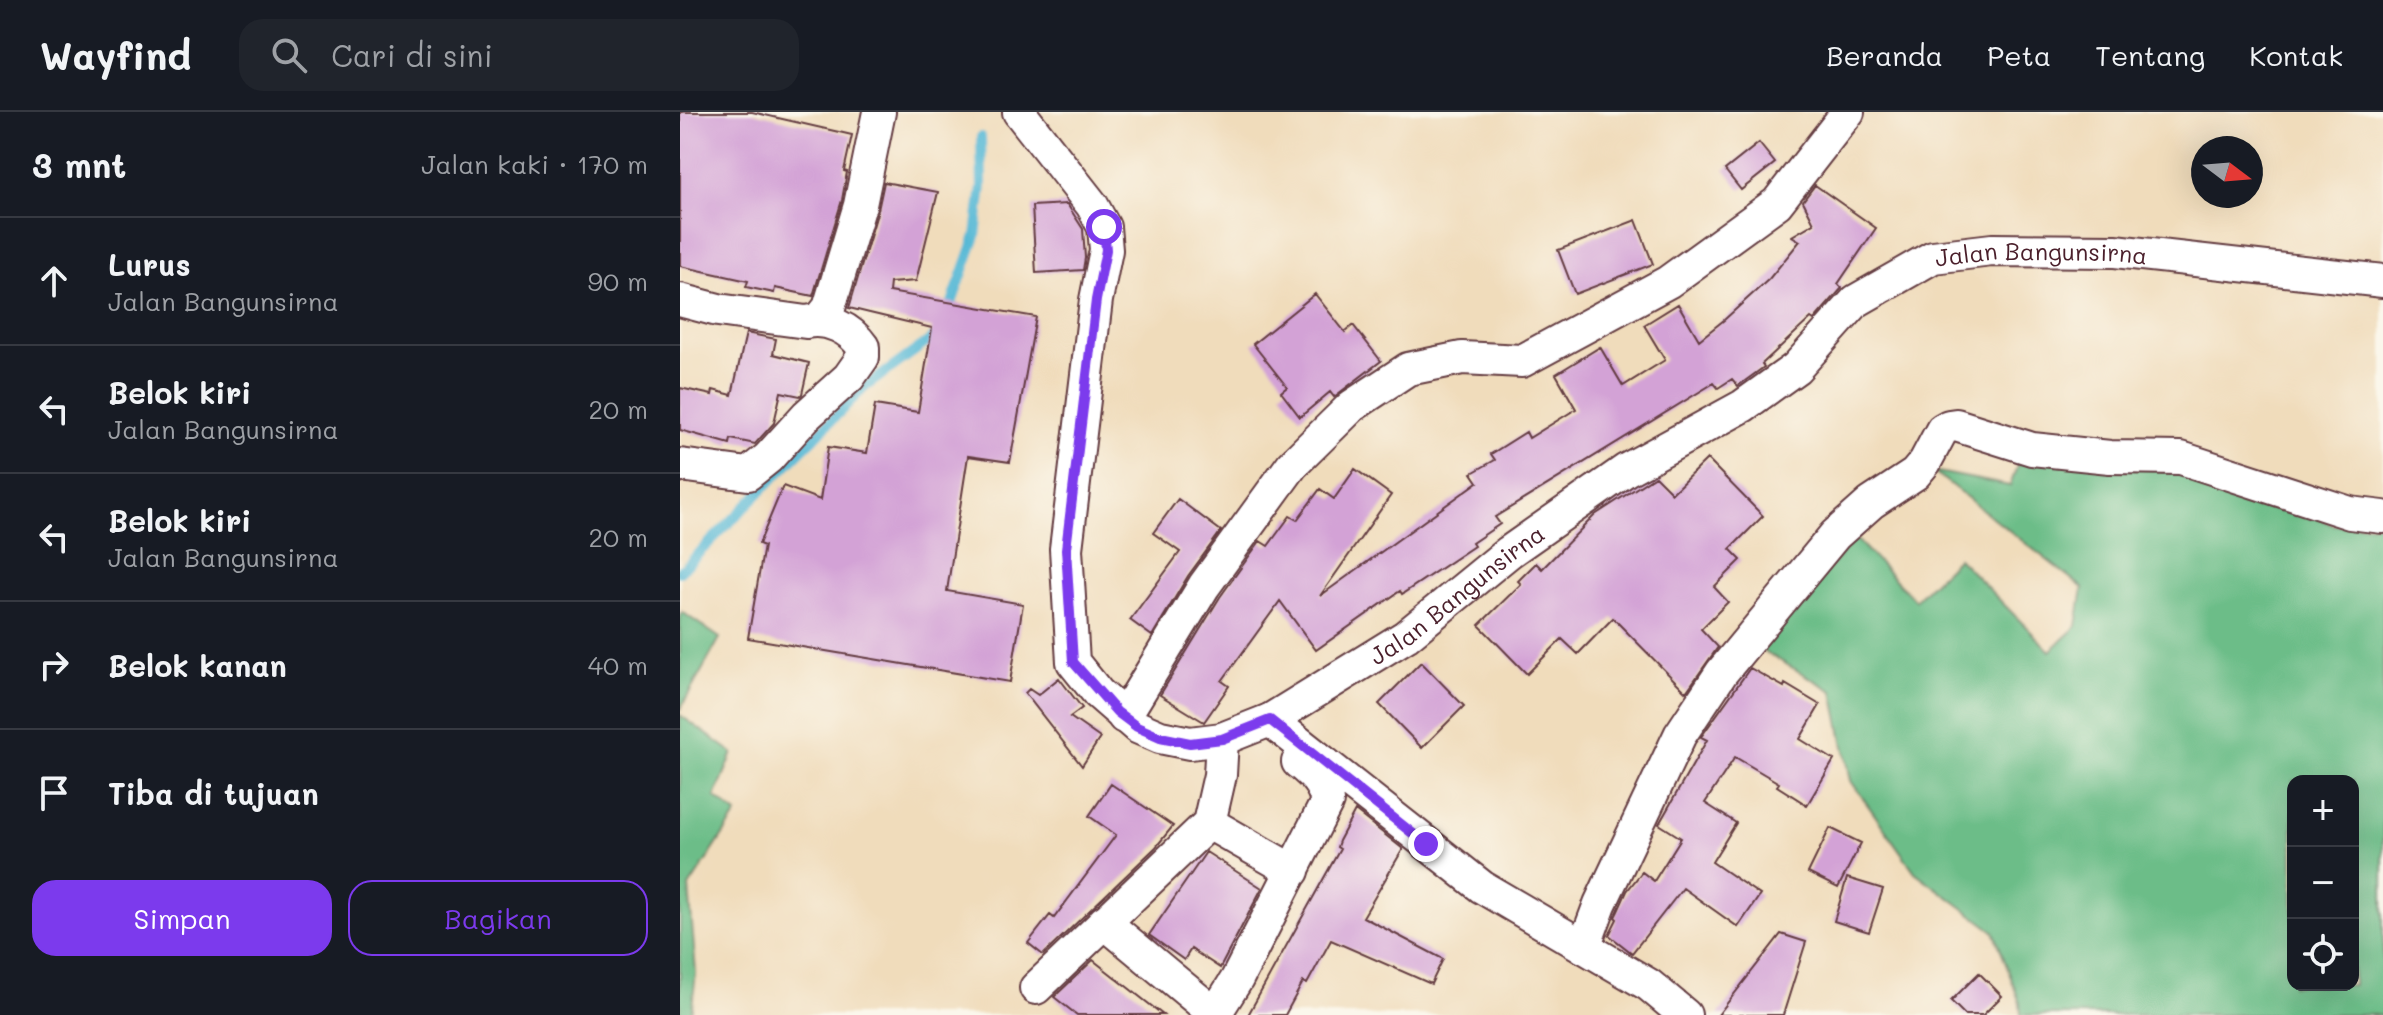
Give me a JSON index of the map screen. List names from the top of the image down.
{
  "streets": {
    "street": ["Jalan Bangunsirna"]
  },
  "north": "right",
  "page": {
    "header": "Wayfind",
    "search": "Cari di sini",
    "nav": [
      "Beranda",
      "Peta",
      "Tentang",
      "Kontak"
    ],
    "heading": ["3 mnt", "Jalan kaki · 170 m"],
    "list": [
      ["Lurus", "Jalan Bangunsirna", "90 m"],
      ["Belok kiri", "Jalan Bangunsirna", "20 m"],
      ["Belok kiri", "Jalan Bangunsirna", "20 m"],
      ["Belok kanan", "40 m"],
      "Tiba di tujuan"
    ],
    "map_buttons": ["+", "−"],
    "buttons": ["Simpan", "Bagikan"]
  }
}
